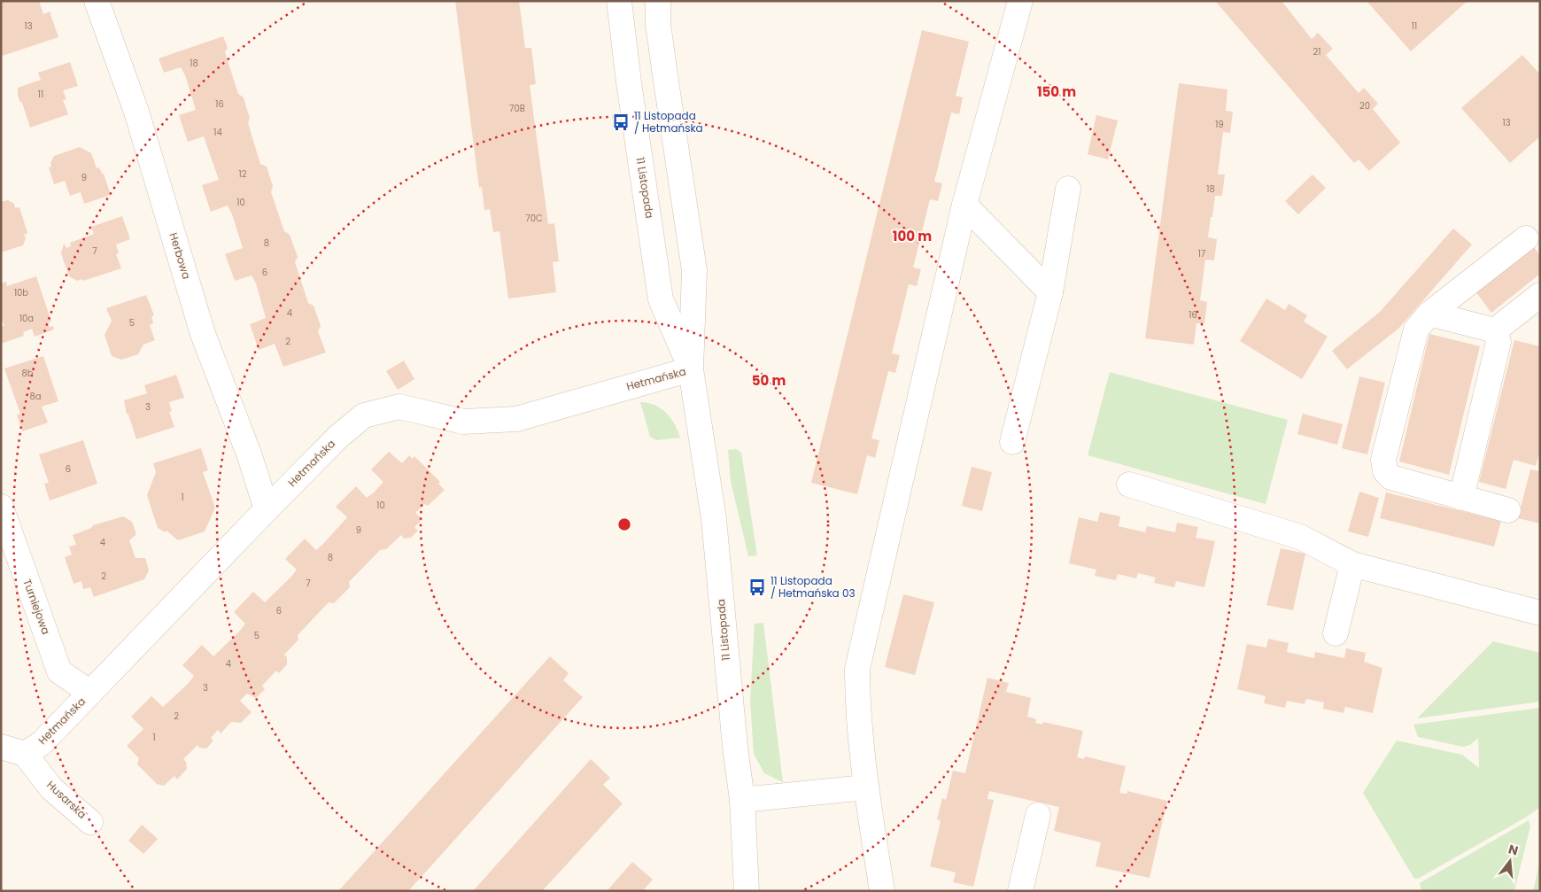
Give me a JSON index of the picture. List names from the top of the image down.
{
  "streets": {
    "street": [
      "11 Listopada",
      "Herbowa",
      "Hetmańska",
      "Turniejowa",
      "Husarska"
    ]
  },
  "crossings": [
    ["11 Listopada", "Hetmańska"],
    ["Herbowa", "Hetmańska"],
    ["Hetmańska", "Turniejowa"],
    ["Hetmańska", "Husarska"]
  ],
  "places": {
    "bus stop": ["11 Listopada / Hetmańska", "11 Listopada / Hetmańska 03"]
  },
  "house_numbers": [
    "13",
    "11",
    "21",
    "18",
    "11",
    "16",
    "20",
    "70B",
    "13",
    "19",
    "14",
    "12",
    "9",
    "18",
    "10",
    "70C",
    "8",
    "7",
    "17",
    "6",
    "10b",
    "4",
    "16",
    "10a",
    "5",
    "2",
    "8b",
    "8a",
    "3",
    "6",
    "1",
    "10",
    "9",
    "4",
    "8",
    "2",
    "7",
    "6",
    "5",
    "4",
    "3",
    "2",
    "1"
  ],
  "north": "top",
  "rings": ["150 m", "100 m", "50 m"]
}
